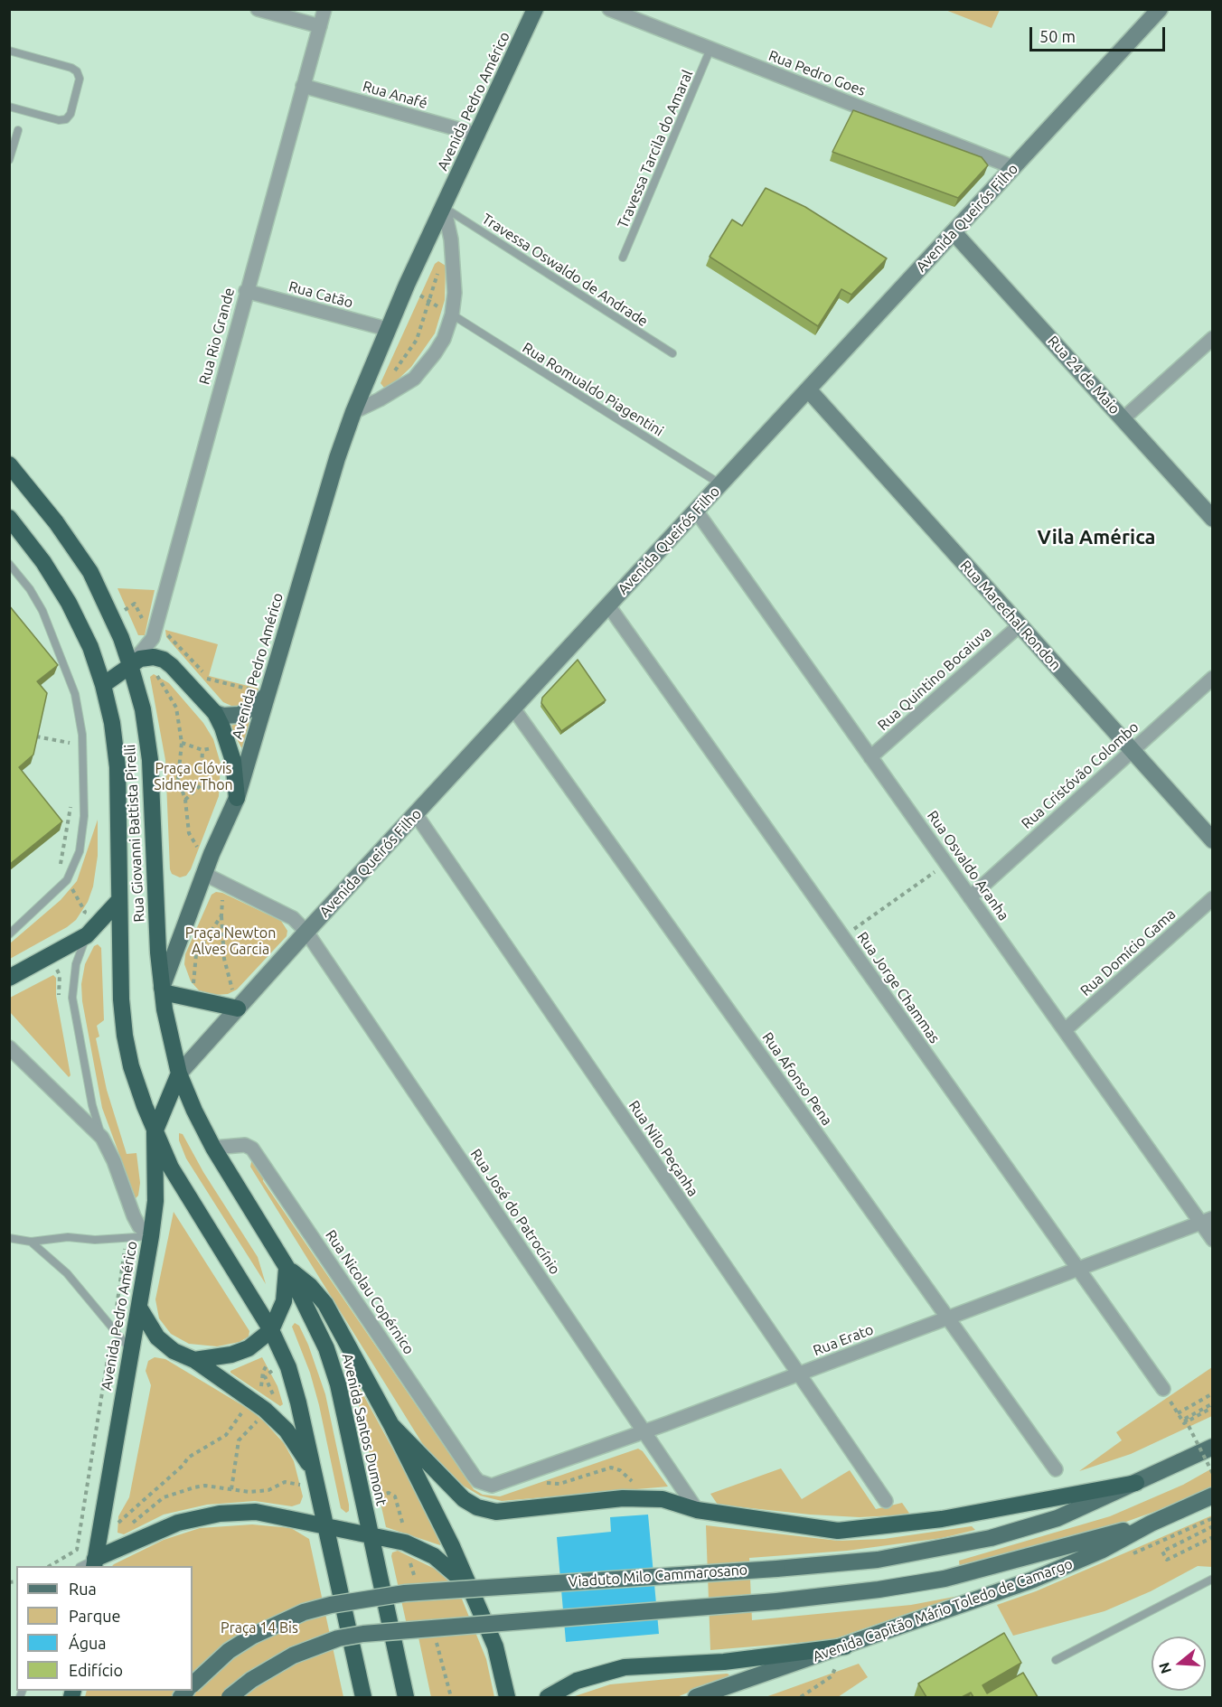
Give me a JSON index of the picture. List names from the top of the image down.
{
  "streets": {
    "highway": ["Avenida Pedro Américo", "Rua Giovanni Battista Pirelli", "Avenida Santos Dumont"],
    "main road": [
      "Avenida Queirós Filho",
      "Rua 24 de Maio",
      "Rua Marechal Rondon",
      "Viaduto Milo Cammarosano",
      "Avenida Capitão Mário Toledo de Camargo"
    ],
    "street": [
      "Rua Pedro Goes",
      "Rua Anafé",
      "Rua Catão",
      "Rua Rio Grande",
      "Rua Quintino Bocaiuva",
      "Rua Cristóvão Colombo",
      "Rua Osvaldo Aranha",
      "Rua Domício Gama",
      "Rua Jorge Chammas",
      "Rua Afonso Pena",
      "Rua Nilo Peçanha",
      "Rua José do Patrocínio",
      "Rua Nicolau Copérnico",
      "Rua Erato"
    ],
    "lane": ["Travessa Tarcila do Amaral", "Travessa Oswaldo de Andrade", "Rua Romualdo Piagentini"]
  },
  "crossings": [
    ["Rua Pedro Goes", "Travessa Tarcila do Amaral"],
    ["Rua Pedro Goes", "Avenida Queirós Filho"],
    ["Rua Anafé", "Avenida Pedro Américo"],
    ["Rua Anafé", "Rua Rio Grande"],
    ["Avenida Pedro Américo", "Avenida Queirós Filho"],
    ["Avenida Pedro Américo", "Travessa Oswaldo de Andrade"],
    ["Avenida Pedro Américo", "Rua Catão"],
    ["Avenida Pedro Américo", "Rua Giovanni Battista Pirelli"],
    ["Avenida Pedro Américo", "Avenida Santos Dumont"],
    ["Avenida Queirós Filho", "Rua 24 de Maio"],
    ["Avenida Queirós Filho", "Rua Romualdo Piagentini"],
    ["Avenida Queirós Filho", "Rua Marechal Rondon"],
    ["Avenida Queirós Filho", "Rua Giovanni Battista Pirelli"],
    ["Avenida Queirós Filho", "Rua Osvaldo Aranha"],
    ["Avenida Queirós Filho", "Rua Jorge Chammas"],
    ["Avenida Queirós Filho", "Rua Afonso Pena"],
    ["Avenida Queirós Filho", "Rua Nilo Peçanha"],
    ["Avenida Queirós Filho", "Rua José do Patrocínio"],
    ["Avenida Queirós Filho", "Avenida Santos Dumont"],
    ["Rua Catão", "Rua Rio Grande"],
    ["Rua Rio Grande", "Rua Giovanni Battista Pirelli"],
    ["Rua Marechal Rondon", "Rua Quintino Bocaiuva"],
    ["Rua Marechal Rondon", "Rua Cristóvão Colombo"],
    ["Rua Quintino Bocaiuva", "Rua Osvaldo Aranha"],
    ["Rua Cristóvão Colombo", "Rua Osvaldo Aranha"],
    ["Rua Giovanni Battista Pirelli", "Avenida Santos Dumont"],
    ["Rua Osvaldo Aranha", "Rua Domício Gama"],
    ["Rua Osvaldo Aranha", "Rua Erato"],
    ["Rua Jorge Chammas", "Rua Erato"],
    ["Rua Afonso Pena", "Rua Erato"],
    ["Rua Nilo Peçanha", "Rua Erato"],
    ["Rua José do Patrocínio", "Rua Erato"],
    ["Rua Nicolau Copérnico", "Rua Erato"],
    ["Rua Nicolau Copérnico", "Avenida Santos Dumont"]
  ],
  "districts": ["Vila América"],
  "parks": ["Praça Clóvis Sidney Thon", "Praça Newton Alves Garcia", "Praça 14 Bis"],
  "legend": [
    "Rua",
    "Parque",
    "Água",
    "Edifício"
  ],
  "scale_bar": "50 m",
  "north": "left"
}
